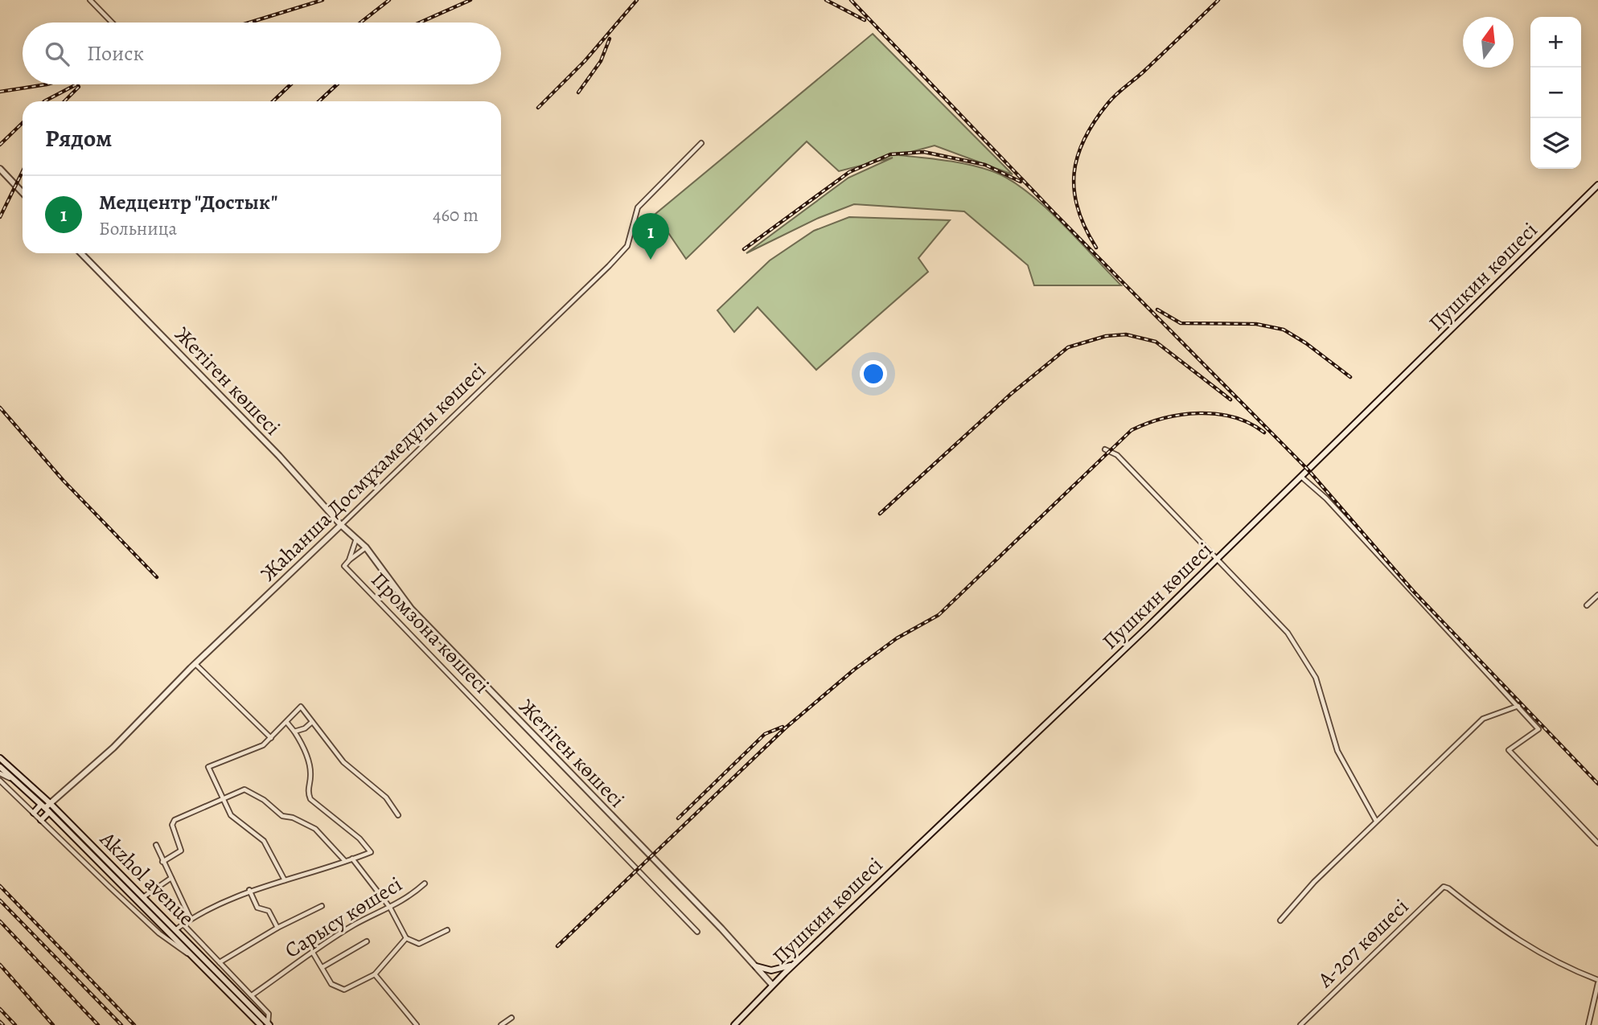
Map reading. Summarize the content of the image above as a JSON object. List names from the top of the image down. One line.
{"streets":{"main road":["Пушкин көшесі","Жетіген көшесі","Жаһанша Досмұхамедұлы көшесі","Akzhol avenue"],"street":["Промзона көшесі","Сарысу көшесі","А-207 көшесі"]},"crossings":[["Пушкин көшесі","Жетіген көшесі"],["Жетіген көшесі","Жаһанша Досмұхамедұлы көшесі"],["Жаһанша Досмұхамедұлы көшесі","Akzhol avenue"]],"north":"top","page":{"map_buttons":["+","−"],"search":"Поиск","heading":"Рядом","list":[{"mark":"1","name":"Медцентр \"Достык\"","note":"Больница","value":"460 m"}],"pins":"1"}}
